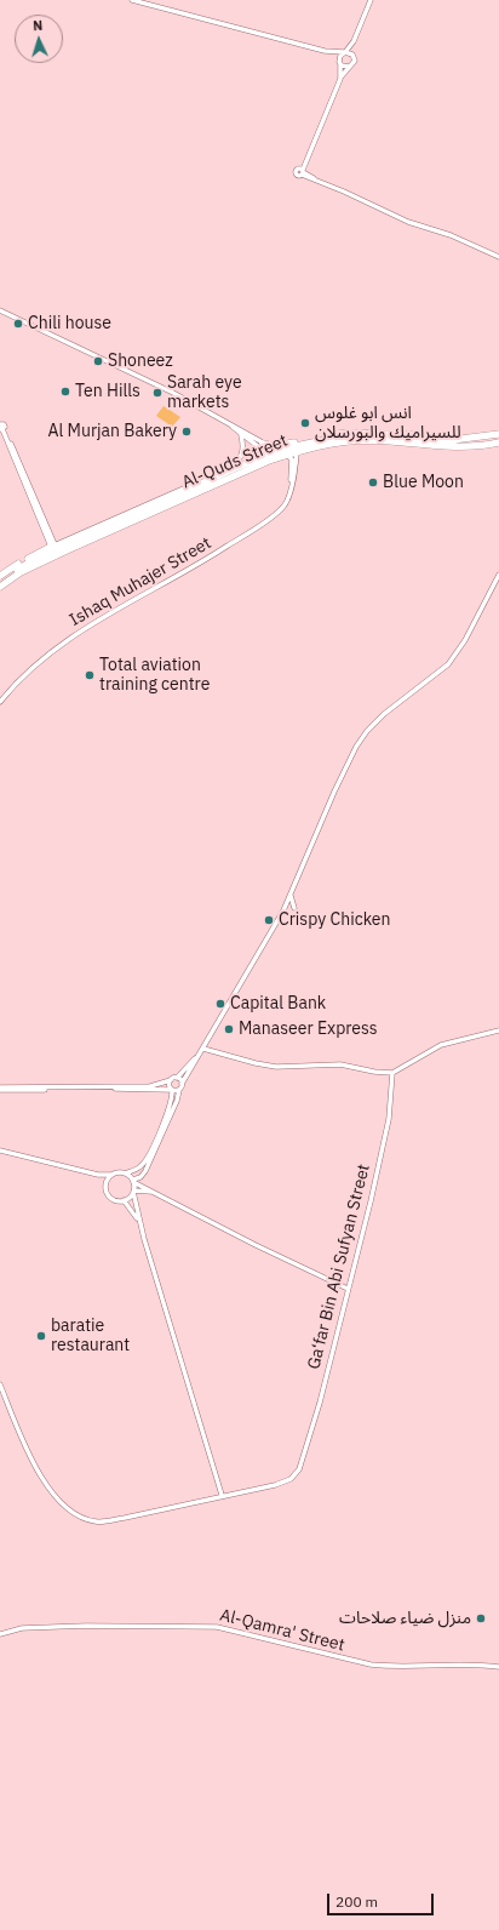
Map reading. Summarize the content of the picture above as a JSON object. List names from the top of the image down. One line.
{"streets":{"highway":["Al-Quds Street"],"street":["Ishaq Muhajer Street","Ga‘far Bin Abi Sufyan Street","Al-Qamra' Street"]},"crossings":[["Al-Quds Street","Ishaq Muhajer Street"]],"places":["Chili house","Shoneez","Ten Hills","Sarah eye markets","انس ابو غلوس للسيراميك والبورسلان","Al Murjan Bakery","Blue Moon","Total aviation training centre","Crispy Chicken","Capital Bank","Manaseer Express","baratie restaurant","منزل ضياء صلاحات"],"scale_bar":"200 m","north":"top"}
